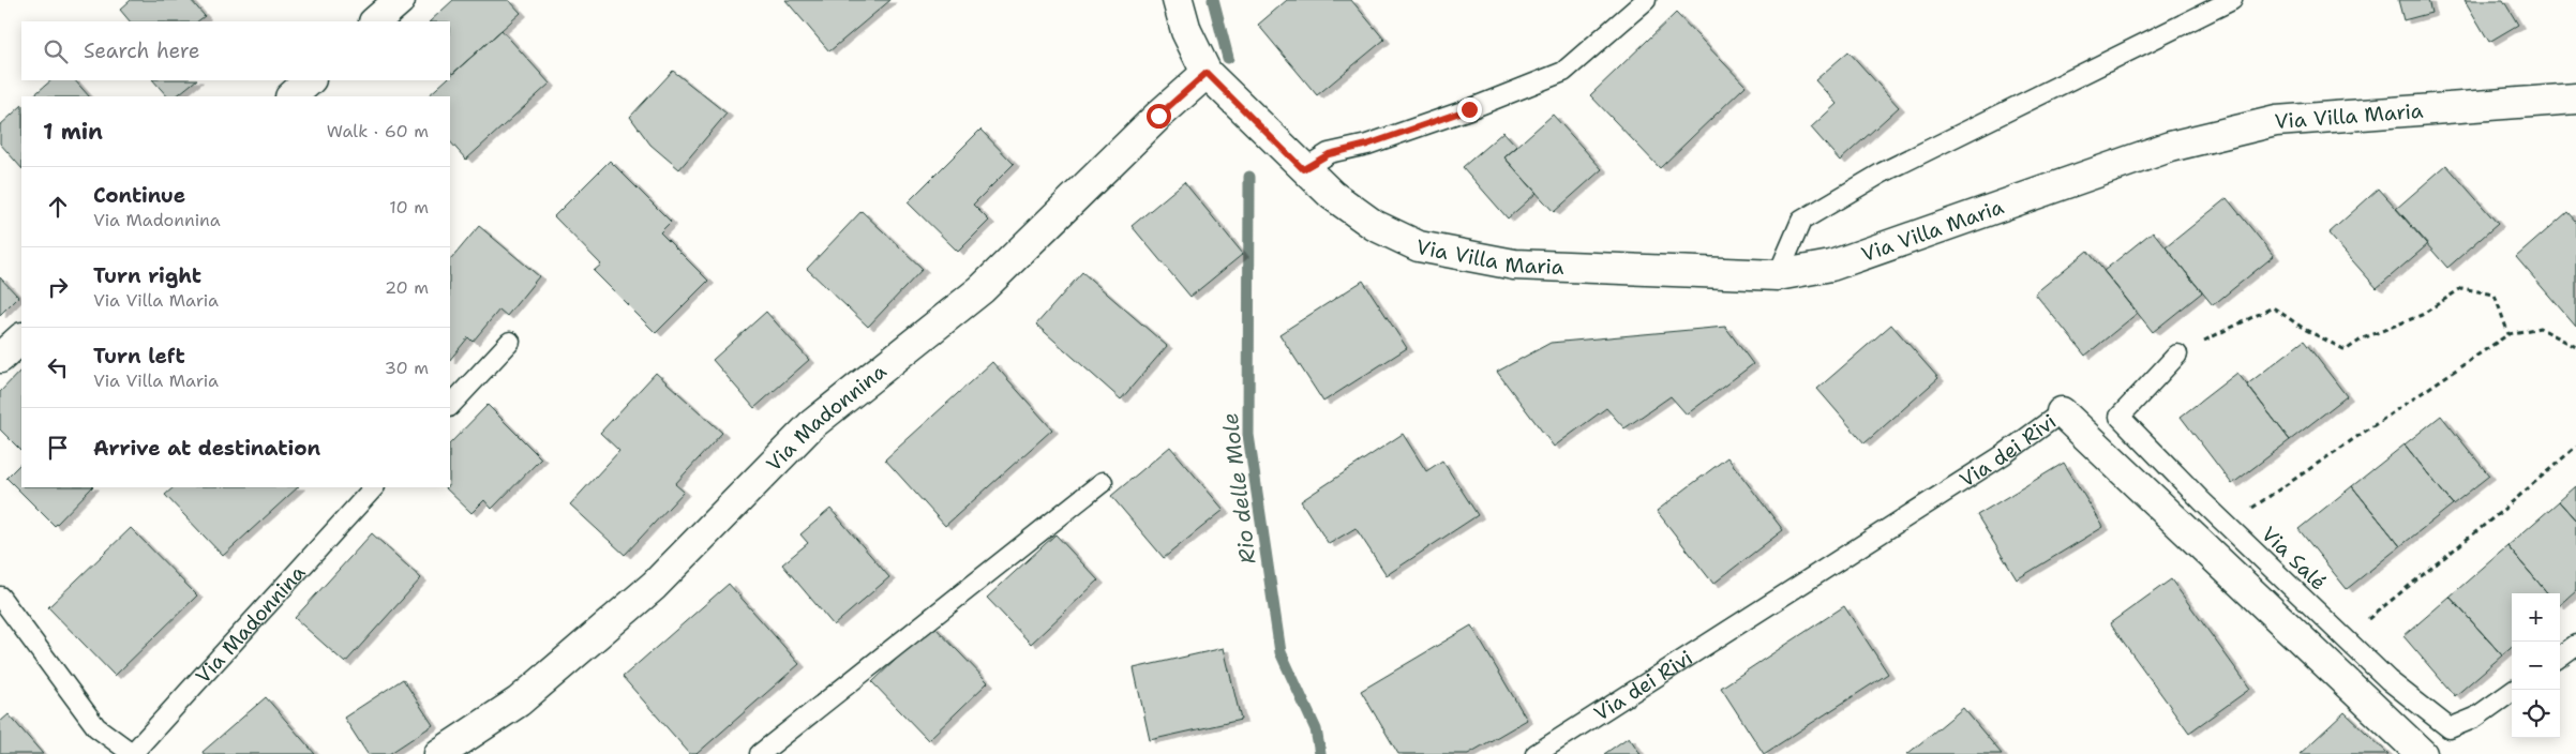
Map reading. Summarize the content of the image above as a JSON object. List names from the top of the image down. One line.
{"streets":{"street":["Via Villa Maria","Via Madonnina","Via dei Rivi"],"lane":["Via Salé"]},"crossings":[["Via Villa Maria","Via Madonnina"]],"water":["Rio delle Mole"],"page":{"search":"Search here","heading":["1 min","Walk · 60 m"],"list":[["Continue","Via Madonnina","10 m"],["Turn right","Via Villa Maria","20 m"],["Turn left","Via Villa Maria","30 m"],"Arrive at destination"],"map_buttons":["+","−"]}}
